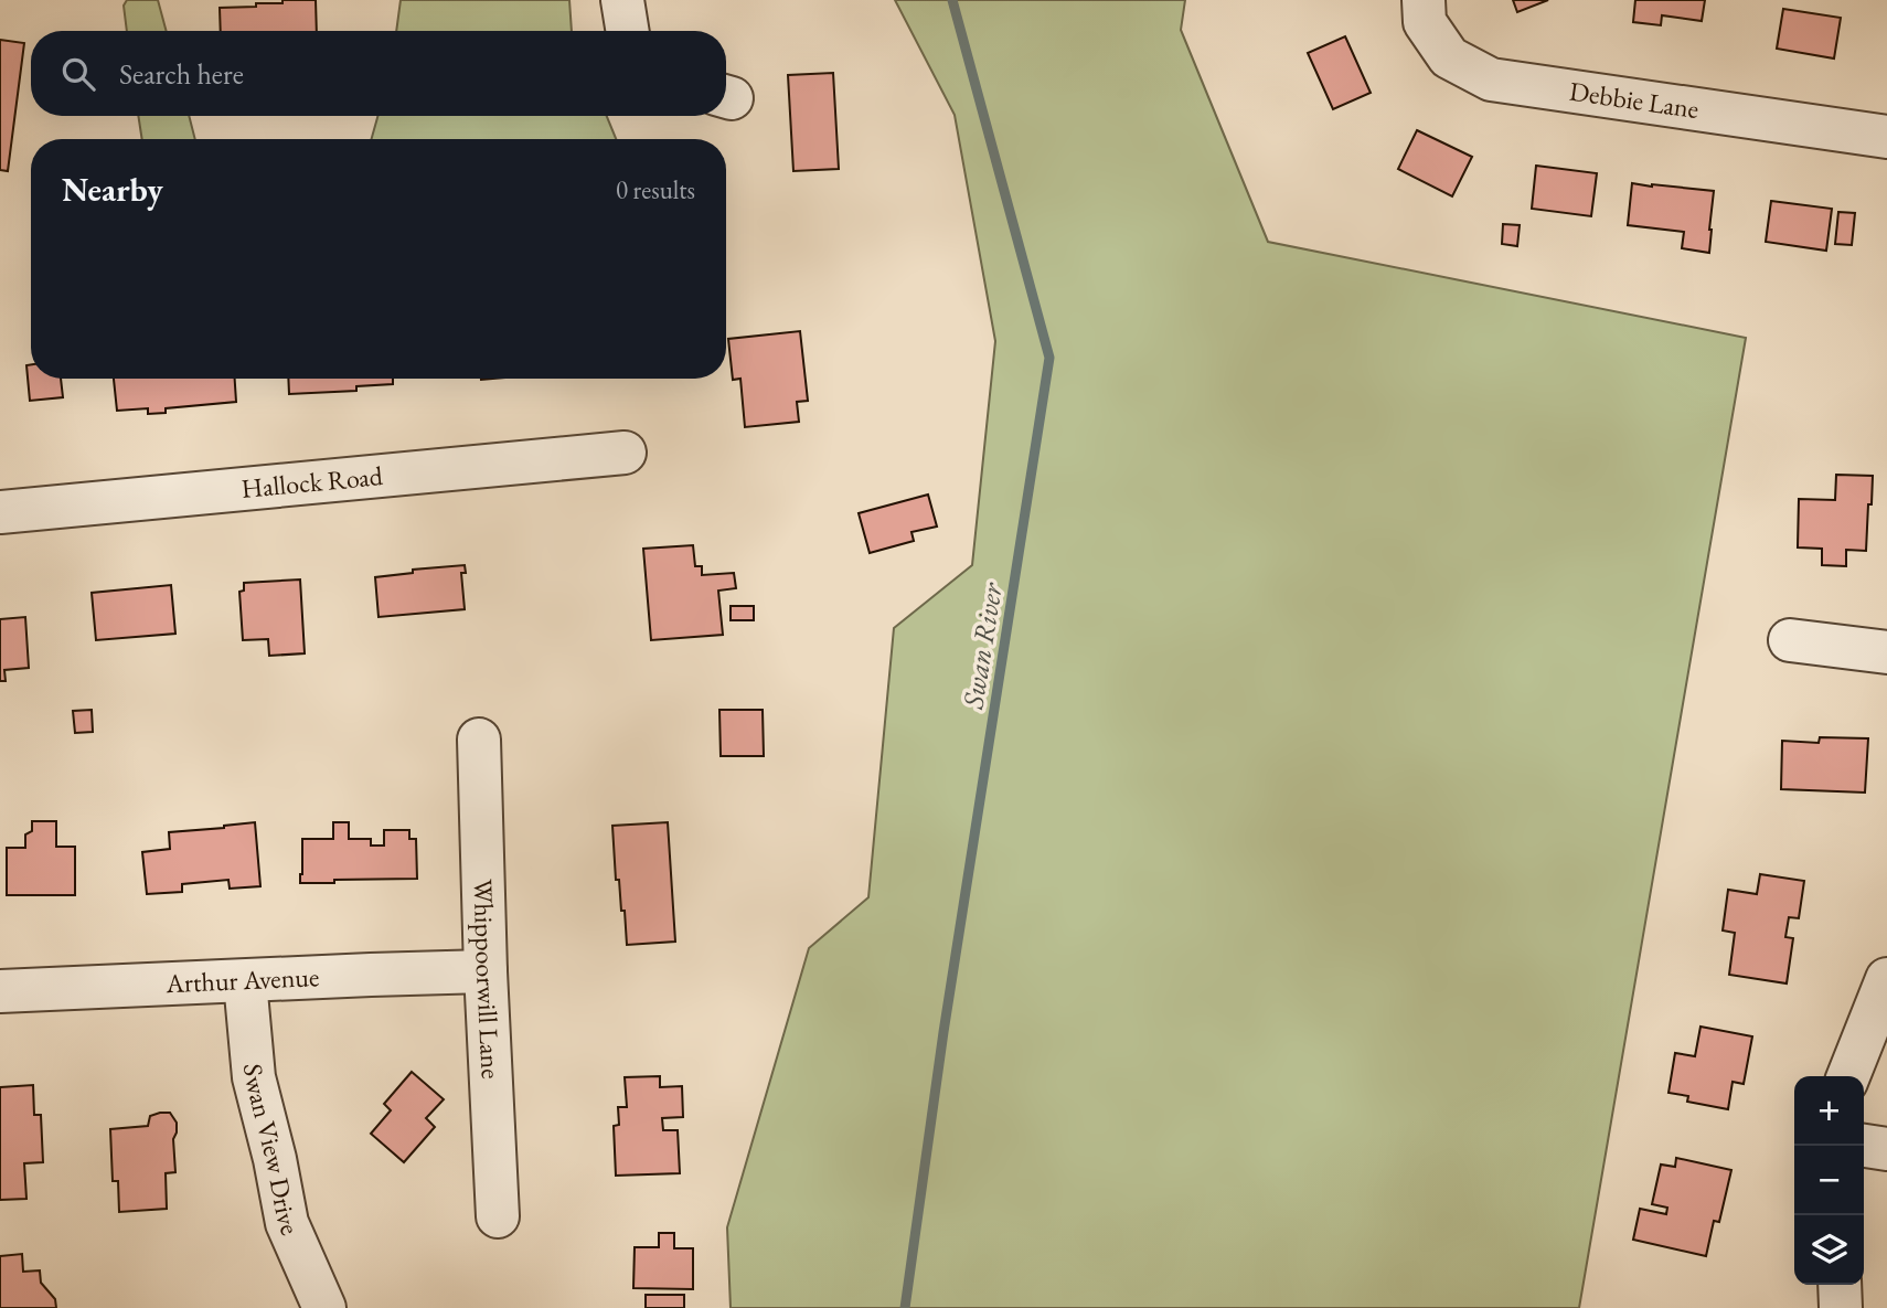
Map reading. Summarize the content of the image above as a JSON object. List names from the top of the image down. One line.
{"streets":{"street":["Debbie Lane","Hallock Road","Whippoorwill Lane","Arthur Avenue","Swan View Drive"]},"crossings":[["Whippoorwill Lane","Arthur Avenue"],["Arthur Avenue","Swan View Drive"]],"water":["Swan River"],"page":{"search":"Search here","heading":["Nearby","0 results"],"map_buttons":["+","−"]}}
